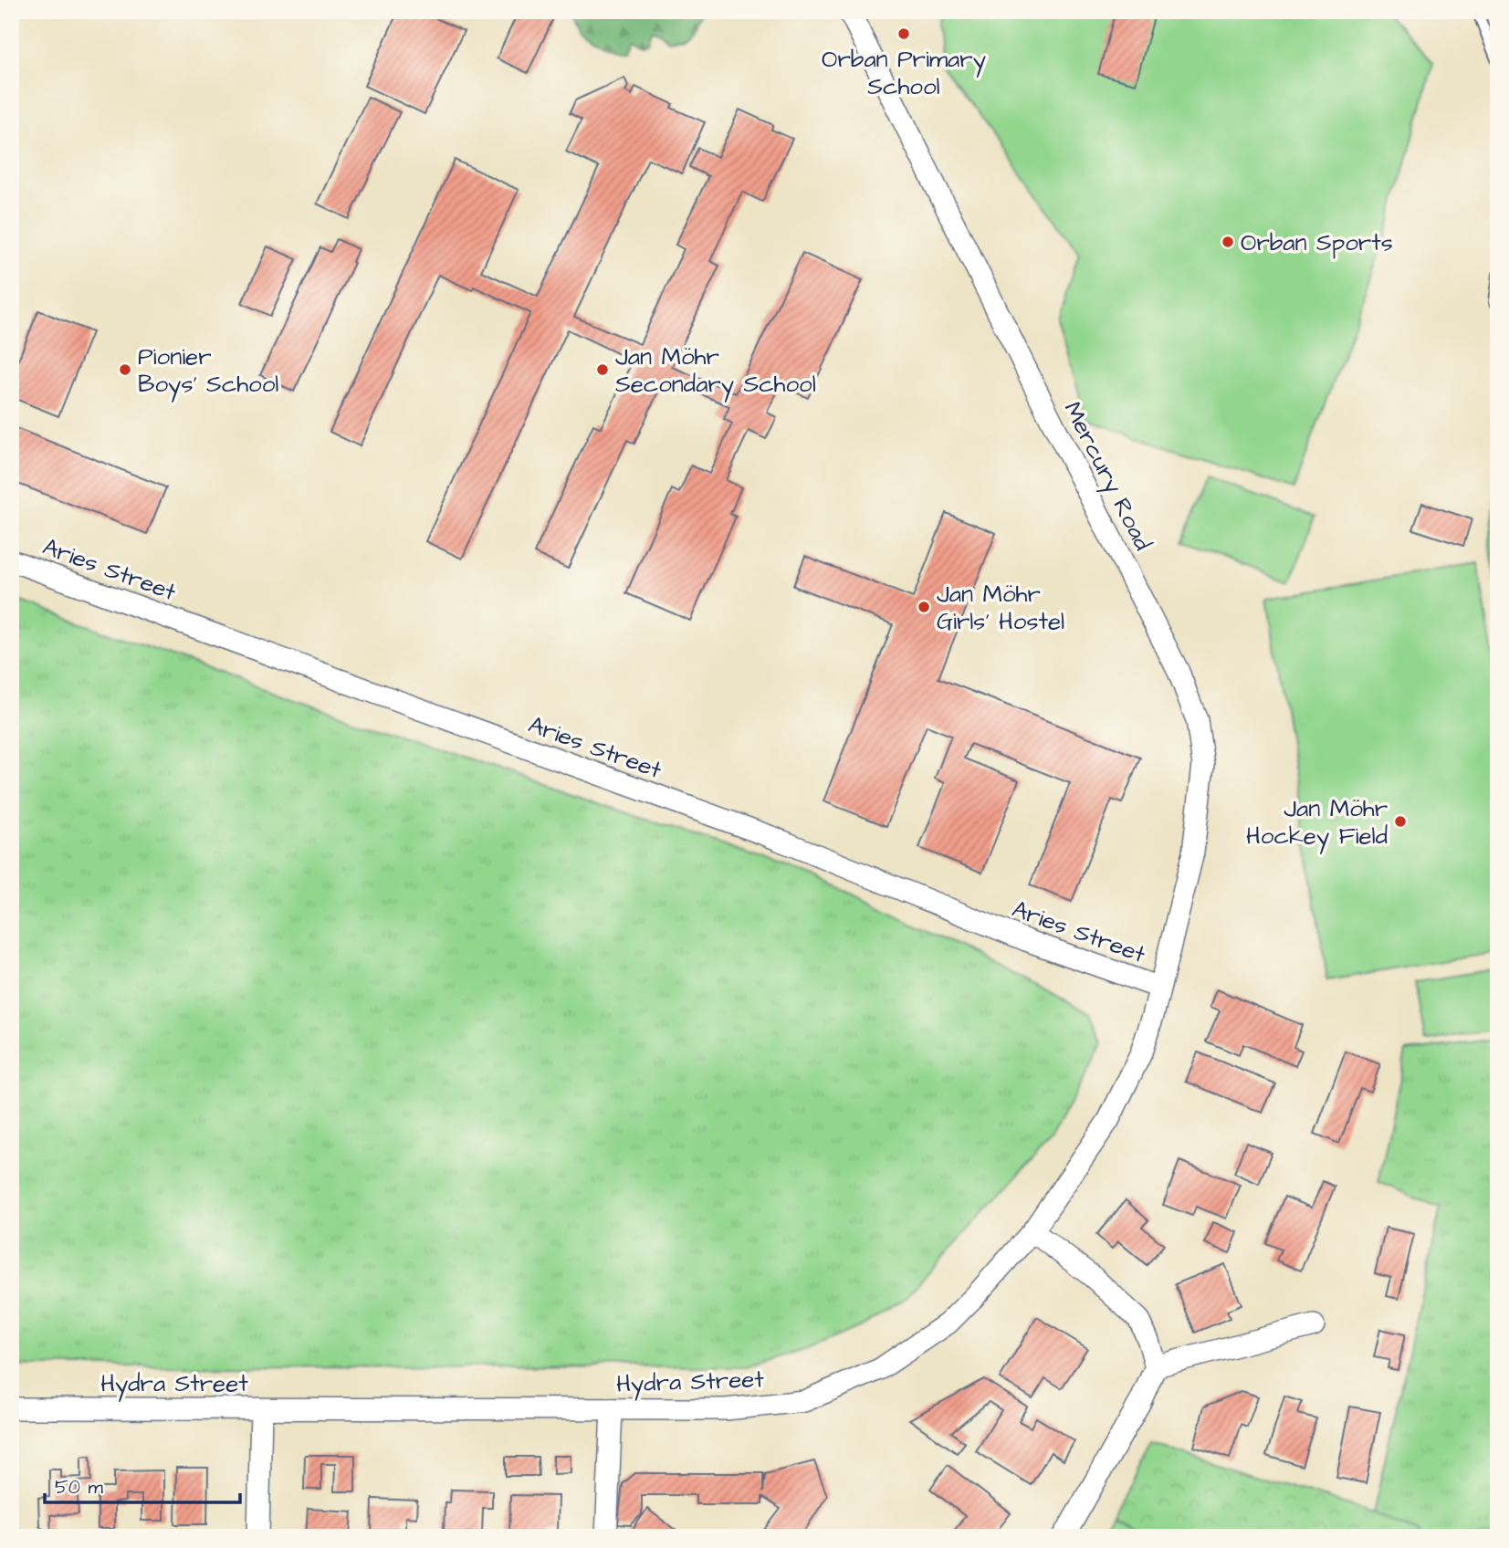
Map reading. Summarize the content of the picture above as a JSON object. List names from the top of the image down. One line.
{"streets":{"street":["Mercury Road","Aries Street","Hydra Street"]},"crossings":[["Mercury Road","Aries Street"],["Mercury Road","Hydra Street"],["Aries Street","Hydra Street"]],"places":["Orban Primary School","Orban Sports","Pionier Boys' School","Jan Möhr Secondary School","Jan Möhr Girls' Hostel","Jan Möhr Hockey Field"],"scale_bar":"50 m"}
